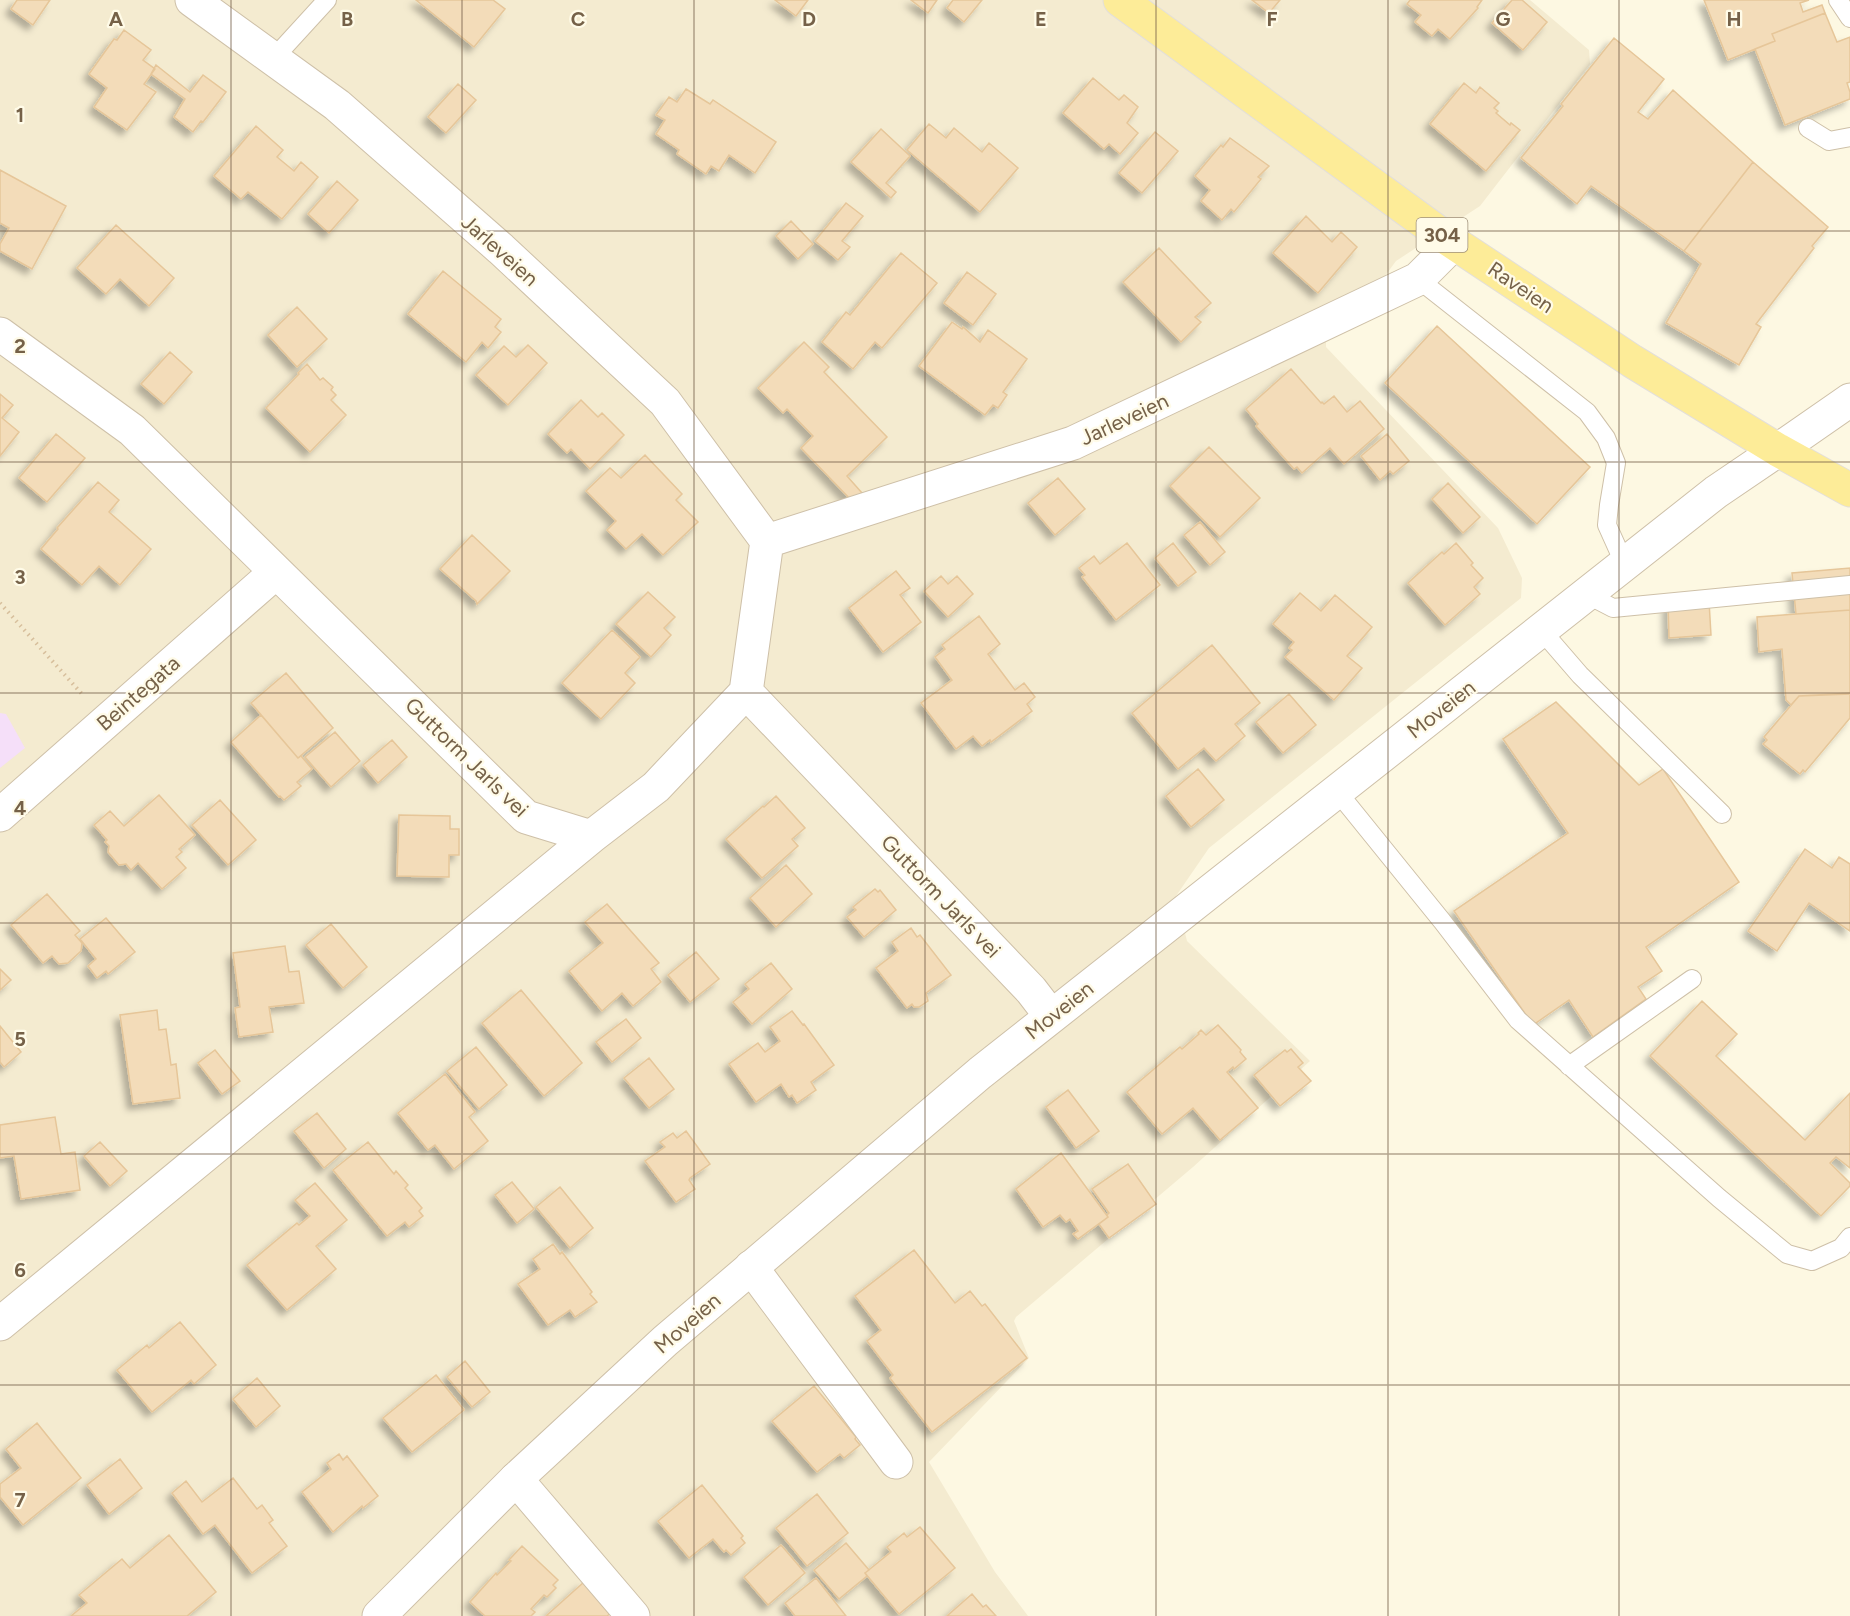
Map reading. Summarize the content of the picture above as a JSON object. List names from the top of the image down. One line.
{"streets":{"main road":["304","Raveien"],"street":["Jarleveien","Beintegata","Moveien","Guttorm Jarls vei"]},"crossings":[["Jarleveien","Raveien"],["Raveien","Moveien"],["Beintegata","Guttorm Jarls vei"],["Moveien","Guttorm Jarls vei"]],"grid":{"columns":["A","B","C","D","E","F","G","H"],"rows":["1","2","3","4","5","6","7"]}}
